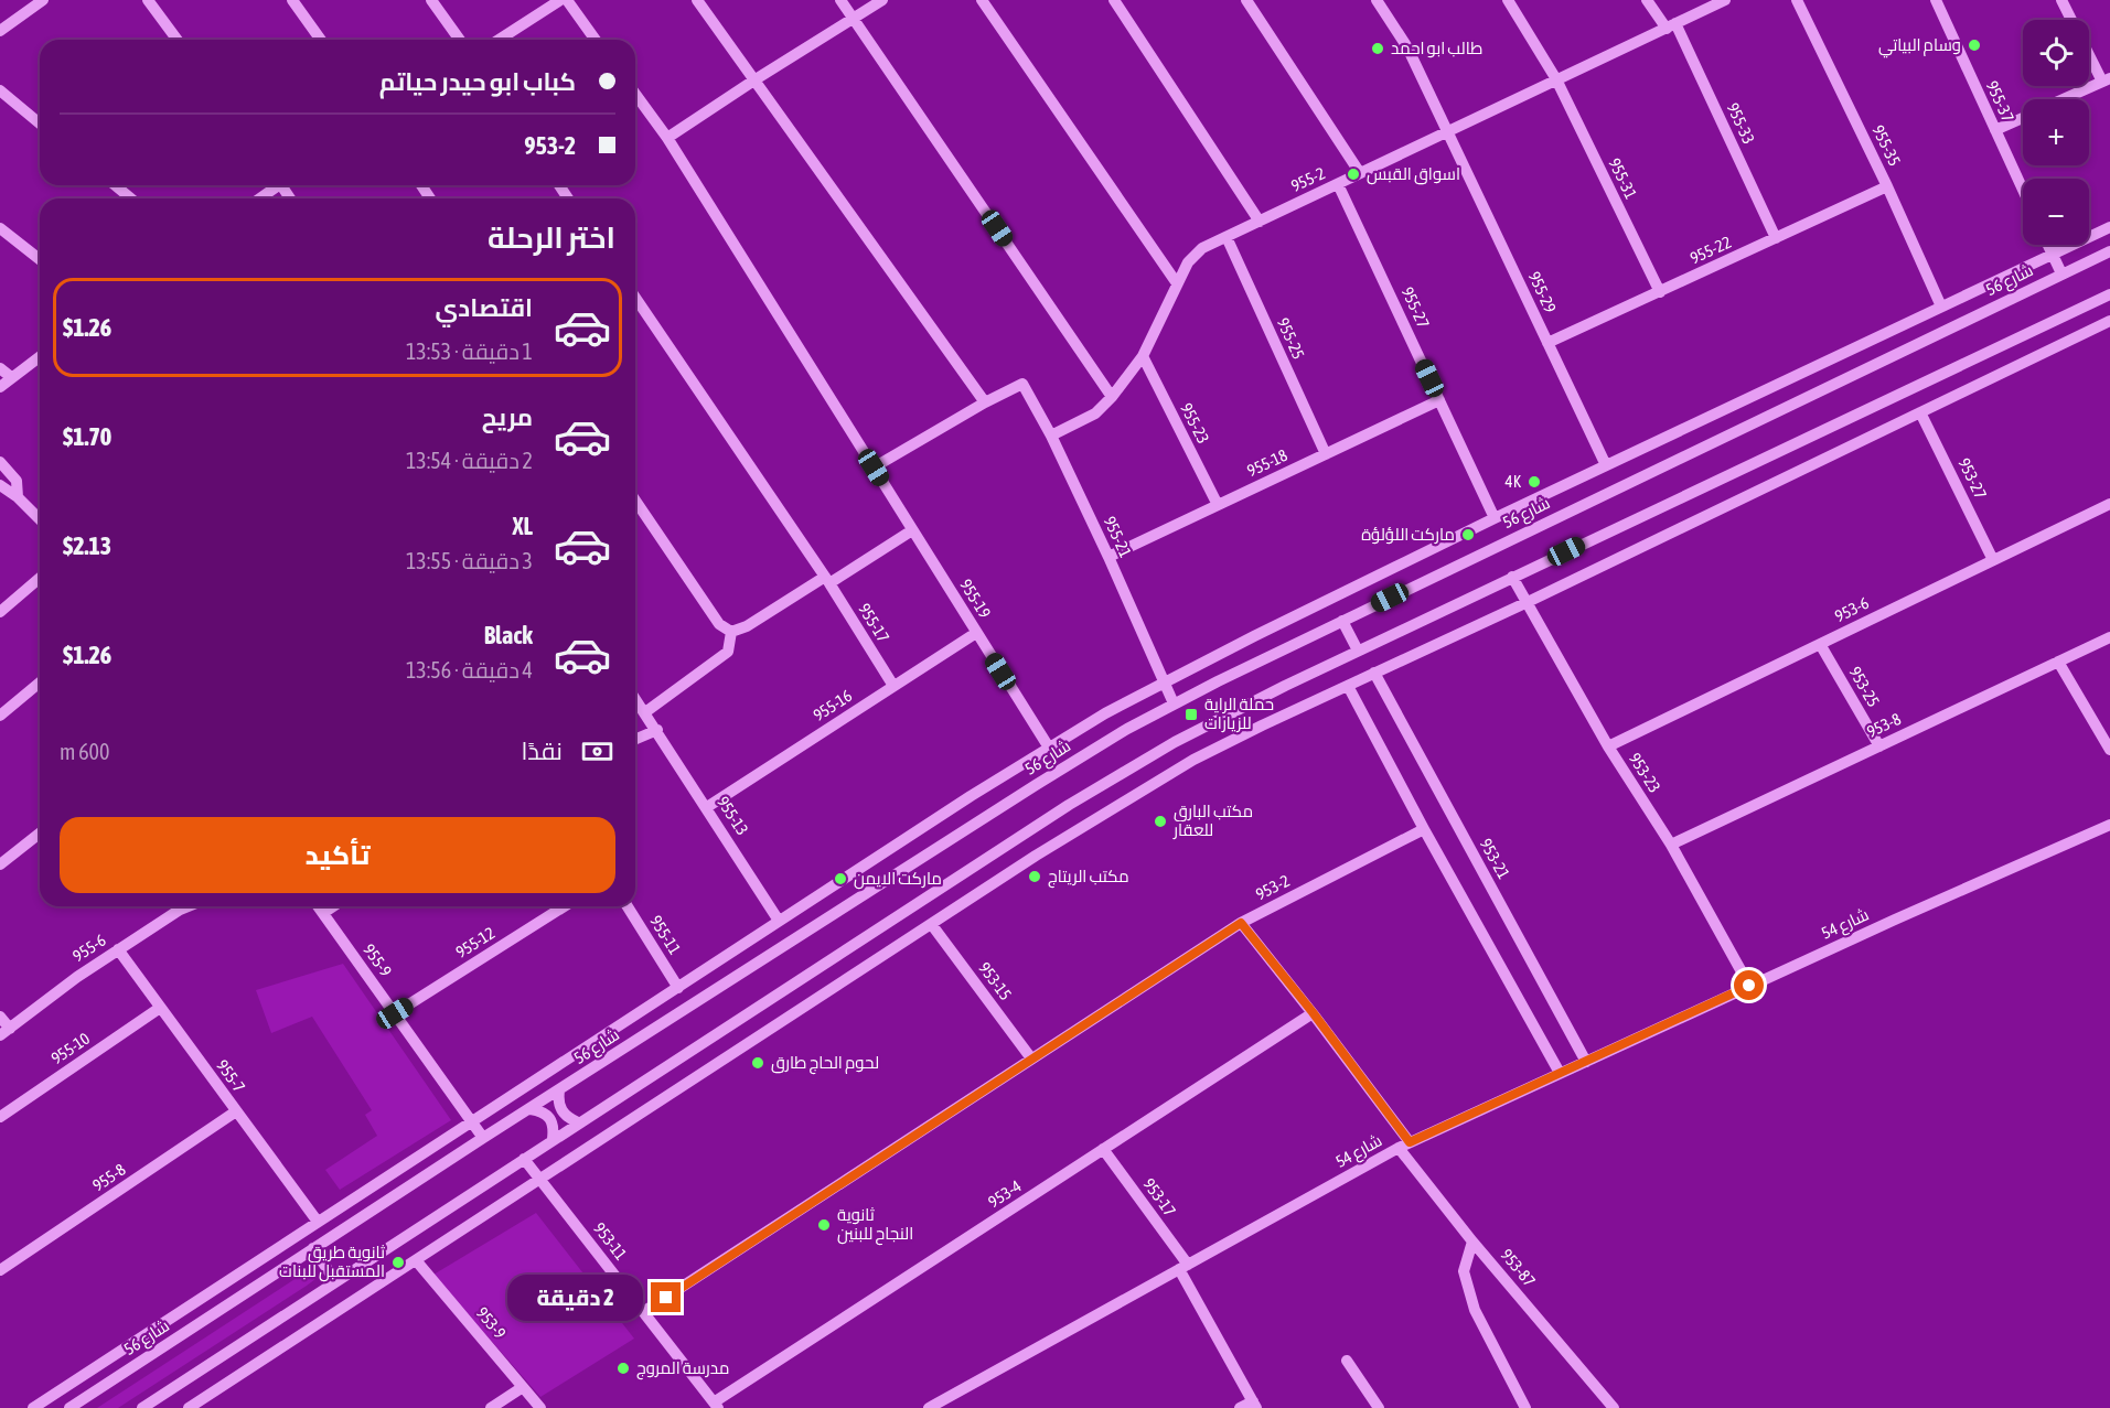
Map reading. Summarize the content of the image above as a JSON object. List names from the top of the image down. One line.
{"streets":{"street":["955-37","955-33","955-35","955-31","955-2","955-22","شارع 56","955-29","955-27","955-25","955-23","955-18","953-27","955-21","955-19","953-6","955-17","953-25","955-16","953-8","953-23","955-13","953-21","953-2","شارع 54","955-11","955-12","955-6","955-9","953-15","955-10","955-7","955-8","953-4","953-17","953-11","953-87","953-9"]},"crossings":[["955-33","955-2"],["955-33","955-22"],["955-35","955-22"],["955-31","955-2"],["955-31","955-22"],["955-2","955-29"],["955-2","955-27"],["955-2","955-25"],["955-2","955-23"],["955-2","955-21"],["955-22","955-29"],["شارع 56","955-21"],["شارع 56","955-9"],["955-27","955-18"],["955-25","955-18"],["955-23","955-18"],["955-18","955-21"],["953-27","953-6"],["955-19","955-16"],["953-6","953-25"],["953-6","953-23"],["955-17","955-16"],["953-25","953-8"],["955-16","955-13"],["953-8","953-23"],["953-23","شارع 54"],["953-21","شارع 54"],["953-2","953-15"],["953-2","953-11"],["953-2","953-87"],["شارع 54","953-17"],["شارع 54","953-87"],["955-12","955-9"],["955-6","955-7"],["955-10","955-7"],["955-7","955-8"],["953-4","953-17"],["953-4","953-11"],["953-4","953-87"]],"places":{"other":["وسام البياتي","طالب ابو احمد","اسواق القبس","4K","ماركت اللؤلؤة","مكتب البارق للعقار","مكتب الريتاج","ماركت الايمن","لحوم الحاج طارق","ثانوية النجاح للبنين","ثانوية طريق المستقبل للبنات","مدرسة المروج"],"transit":["حملة الراية للزيارات"]},"page":{"map_buttons":["+","−"],"banner":["كباب ابو حيدر حياتم","953-2"],"heading":"اختر الرحلة","list":[{"name":"اقتصادي","note":"1 دقيقة · 13:53","value":"$1.26"},{"name":"مريح","note":"2 دقيقة · 13:54","value":"$1.70"},{"name":"XL","note":"3 دقيقة · 13:55","value":"$2.13"},{"name":"Black","note":"4 دقيقة · 13:56","value":"$1.26"}],"pay":["نقدًا","600 m"],"buttons":"تأكيد","bubble":"2 دقيقة"}}
